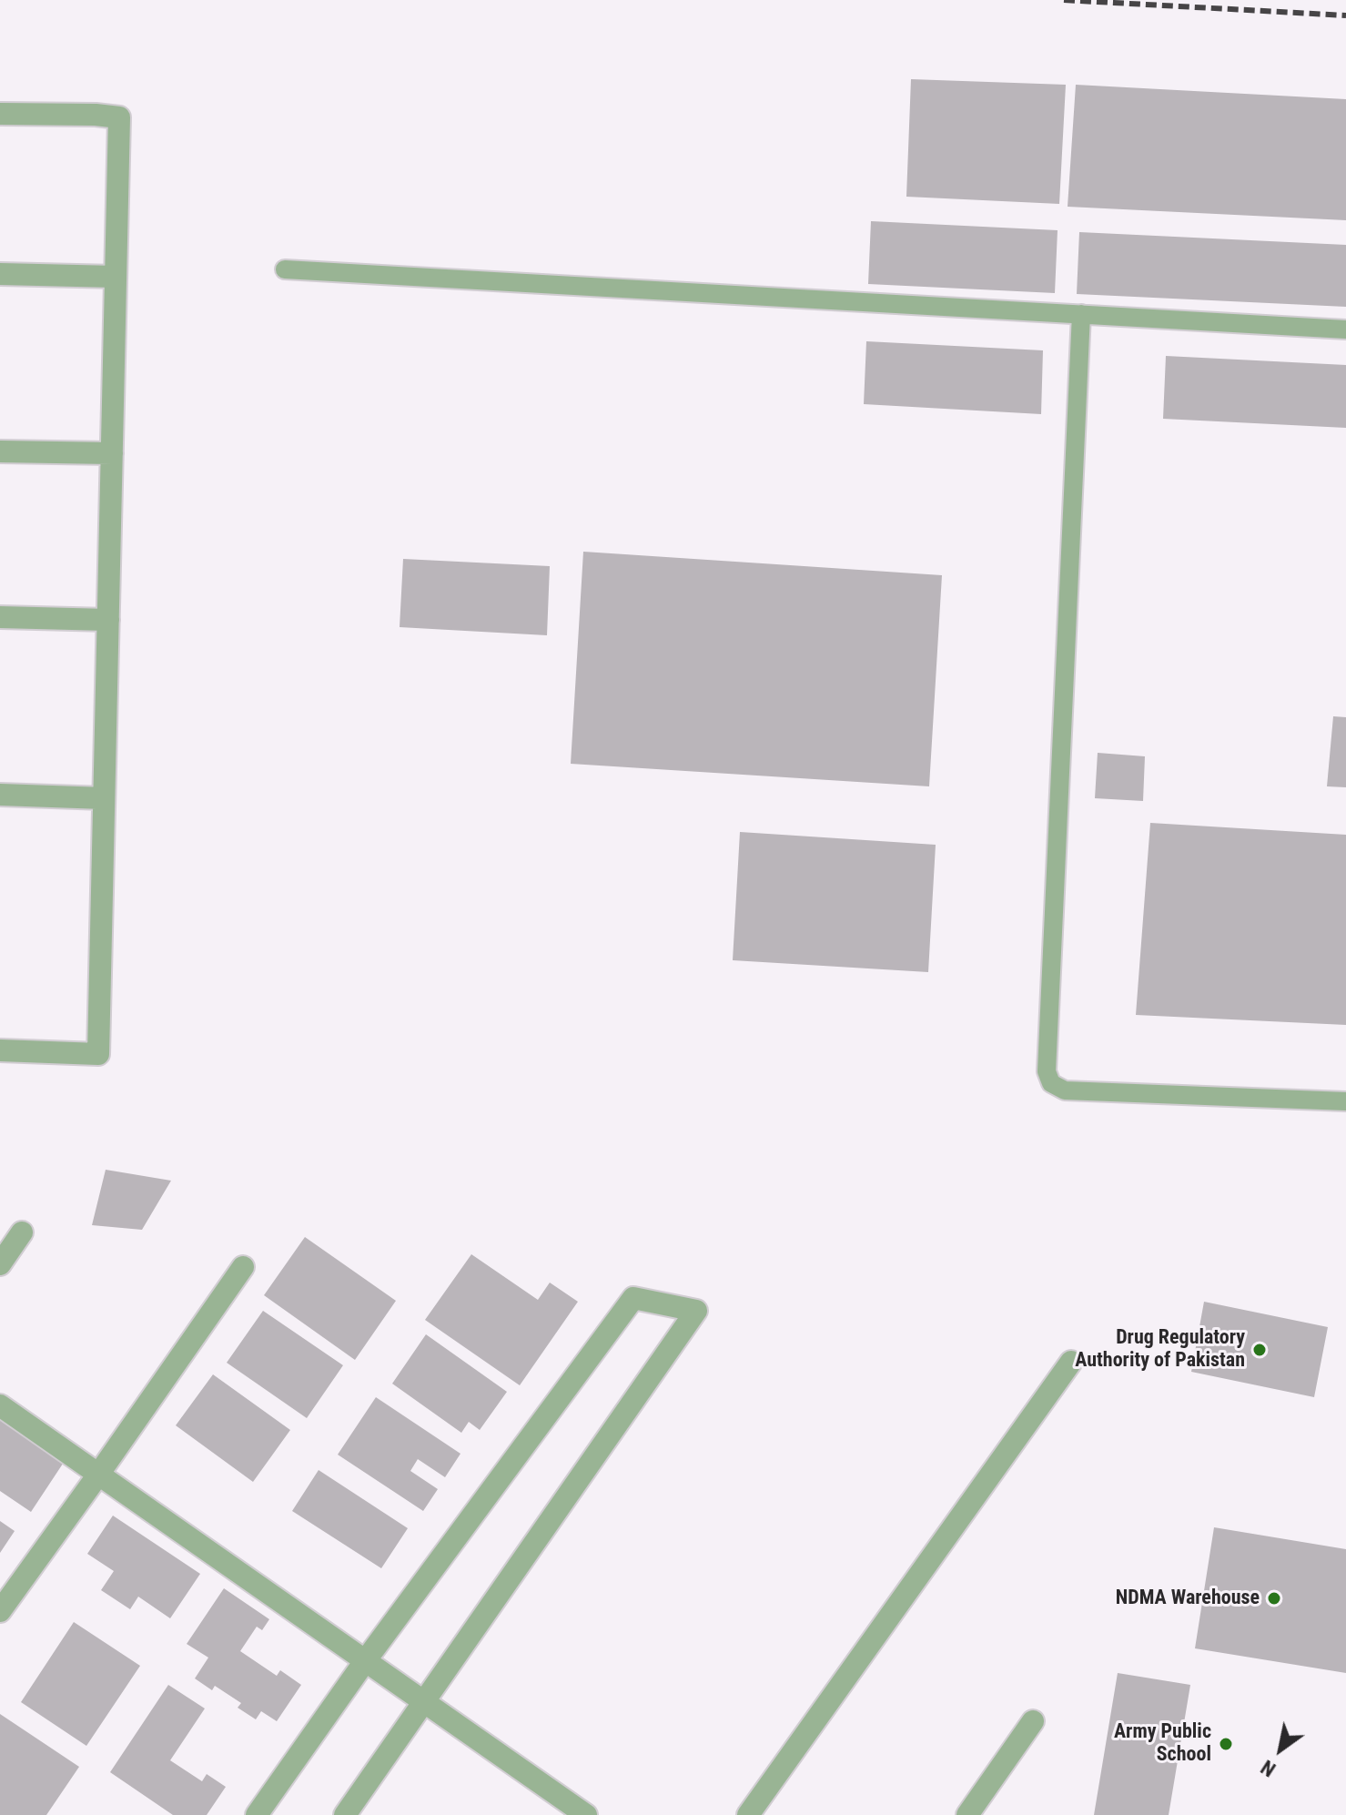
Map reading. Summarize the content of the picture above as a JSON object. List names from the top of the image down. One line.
{"places":["Drug Regulatory Authority of Pakistan","NDMA Warehouse","Army Public School"],"north":"bottom left"}
